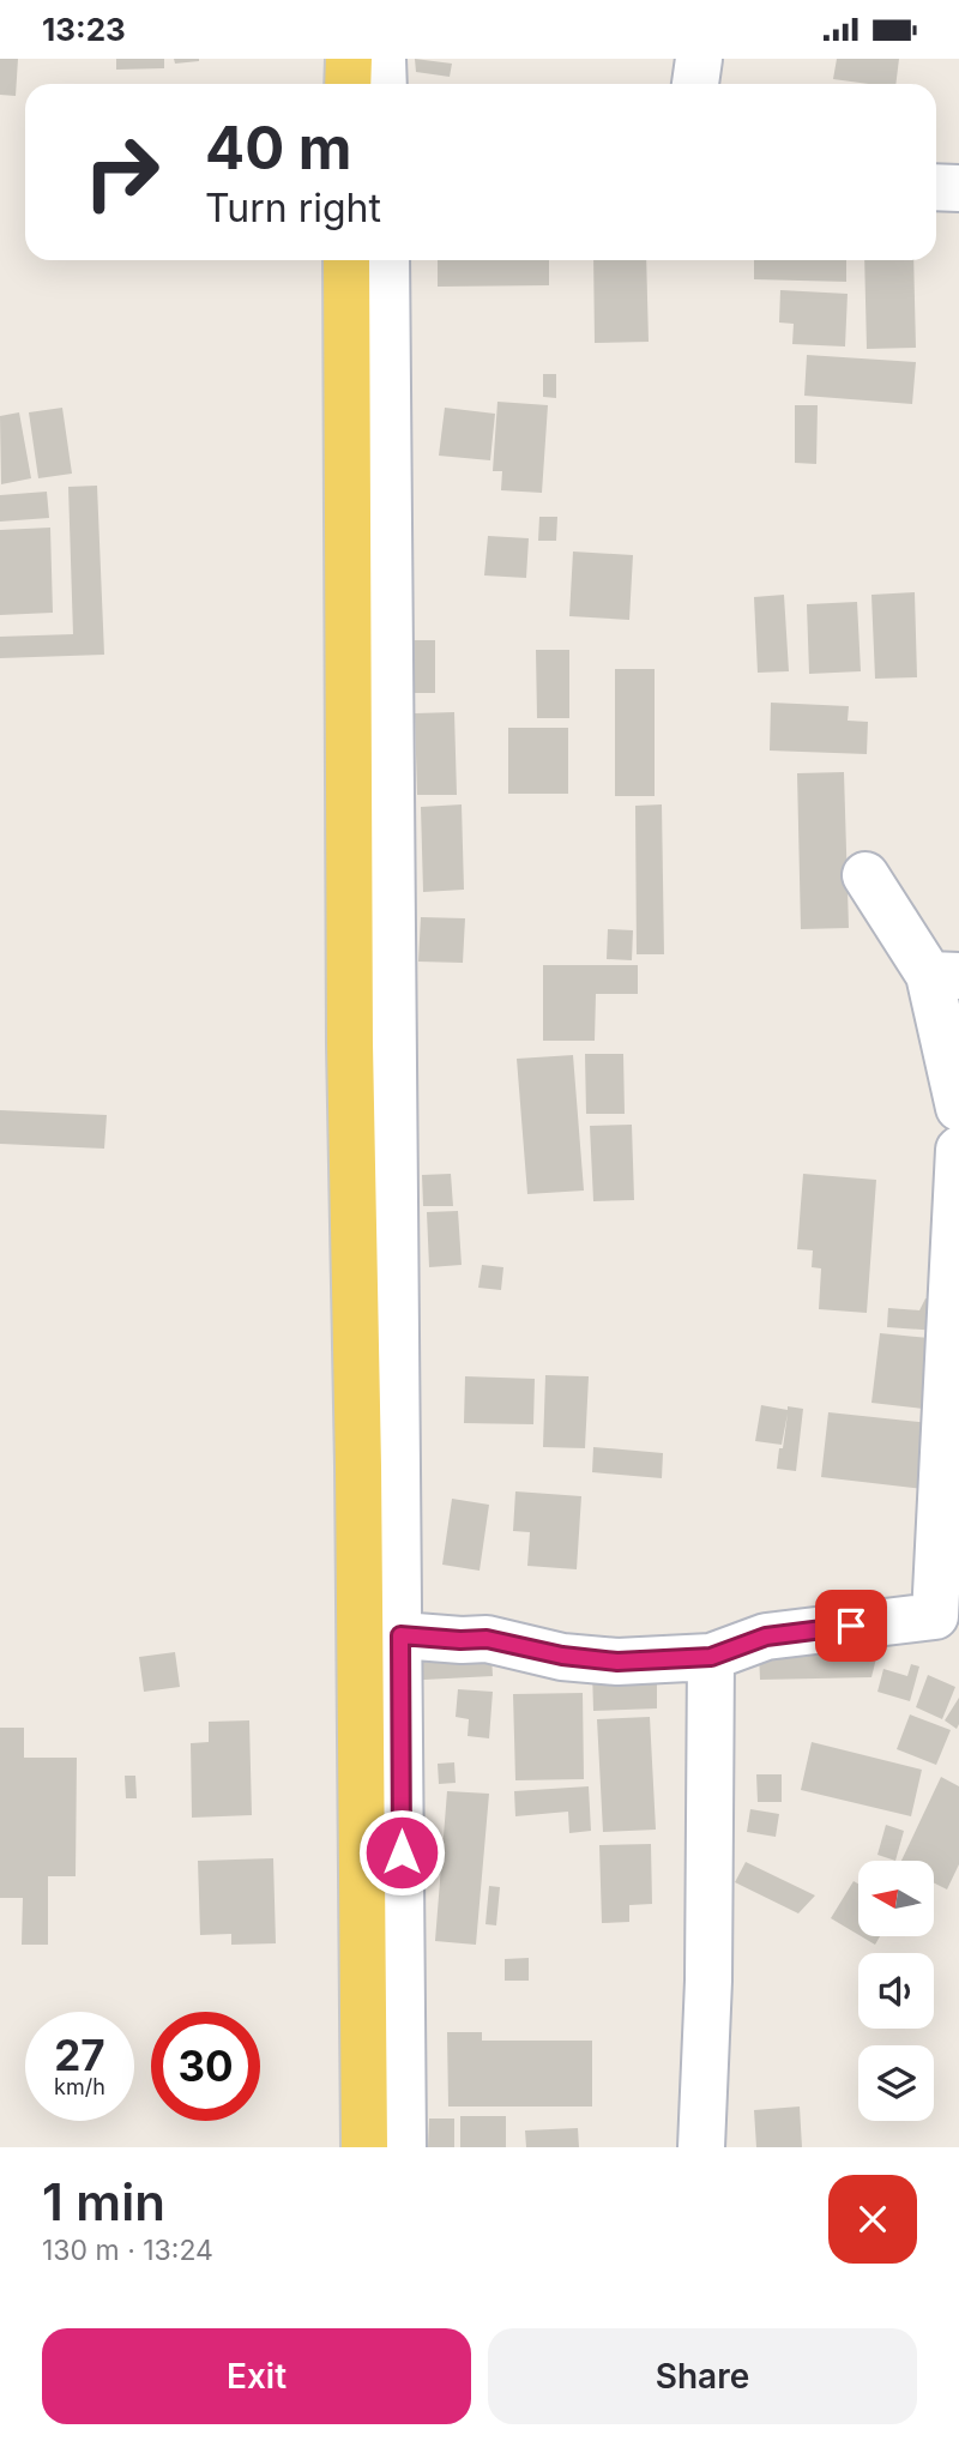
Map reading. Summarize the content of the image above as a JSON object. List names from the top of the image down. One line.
{"north":"left","page":{"status":"13:23","turn":["40 m","Turn right"],"speed":"27 km/h","limit":"30","heading":["1 min","130 m · 13:24"],"buttons":["Exit","Share"]}}
